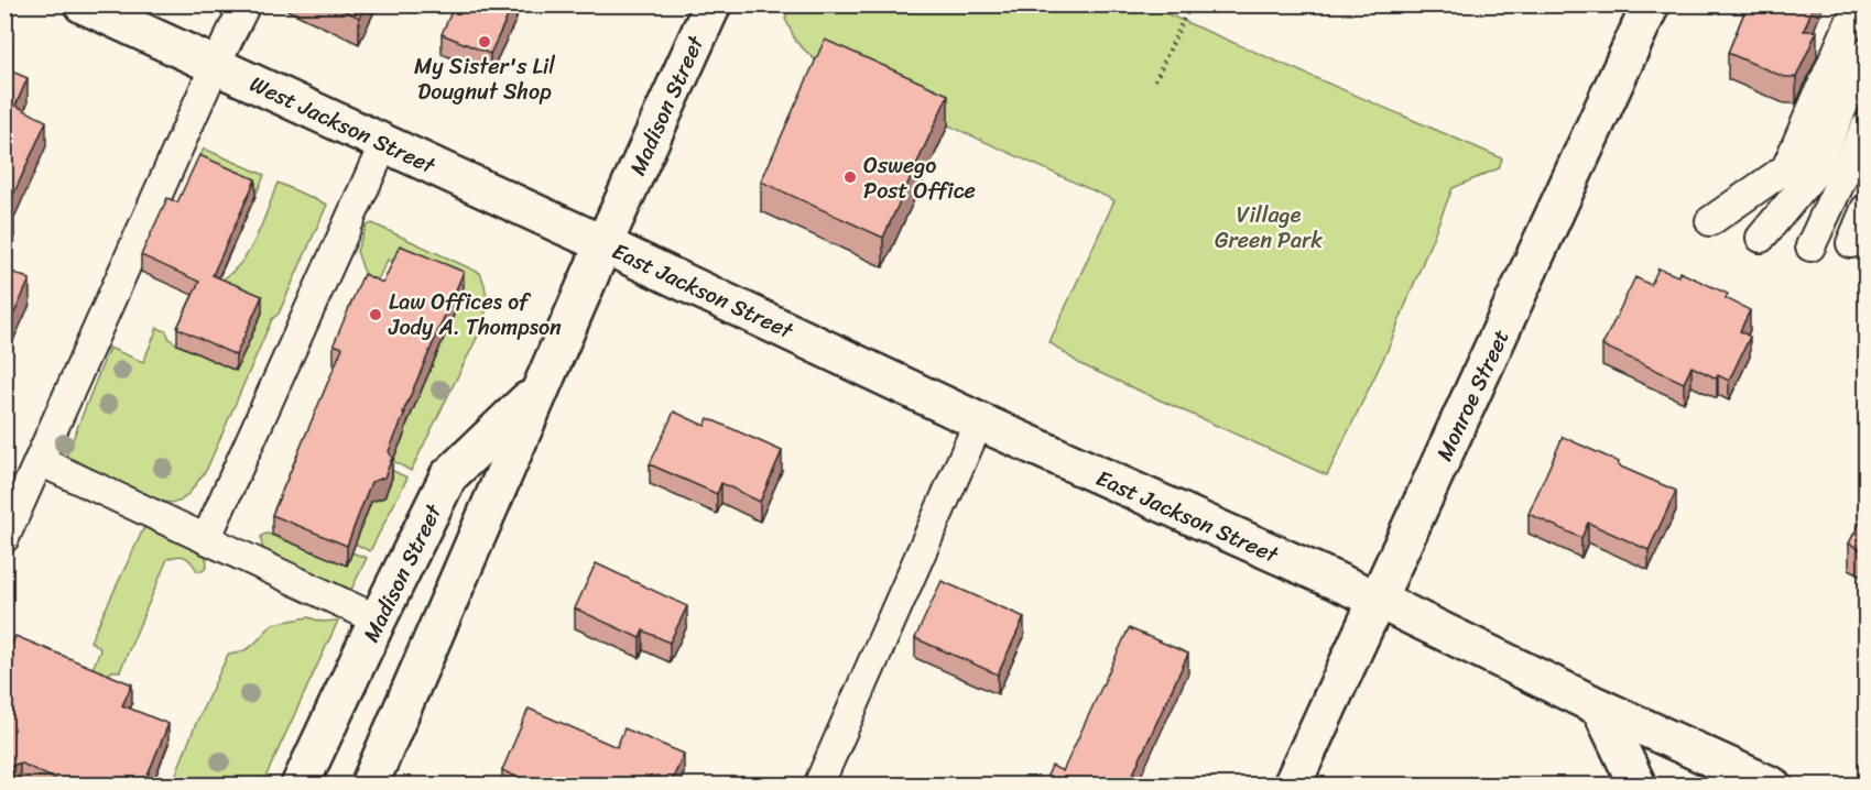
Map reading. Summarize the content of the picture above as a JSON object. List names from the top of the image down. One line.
{"streets":{"street":["Madison Street","West Jackson Street","East Jackson Street","Monroe Street"]},"crossings":[["Madison Street","West Jackson Street"],["Madison Street","East Jackson Street"],["West Jackson Street","East Jackson Street"],["East Jackson Street","Monroe Street"]],"parks":["Village Green Park"],"places":["My Sister's Lil Dougnut Shop","Oswego Post Office","Law Offices of Jody A. Thompson"]}
